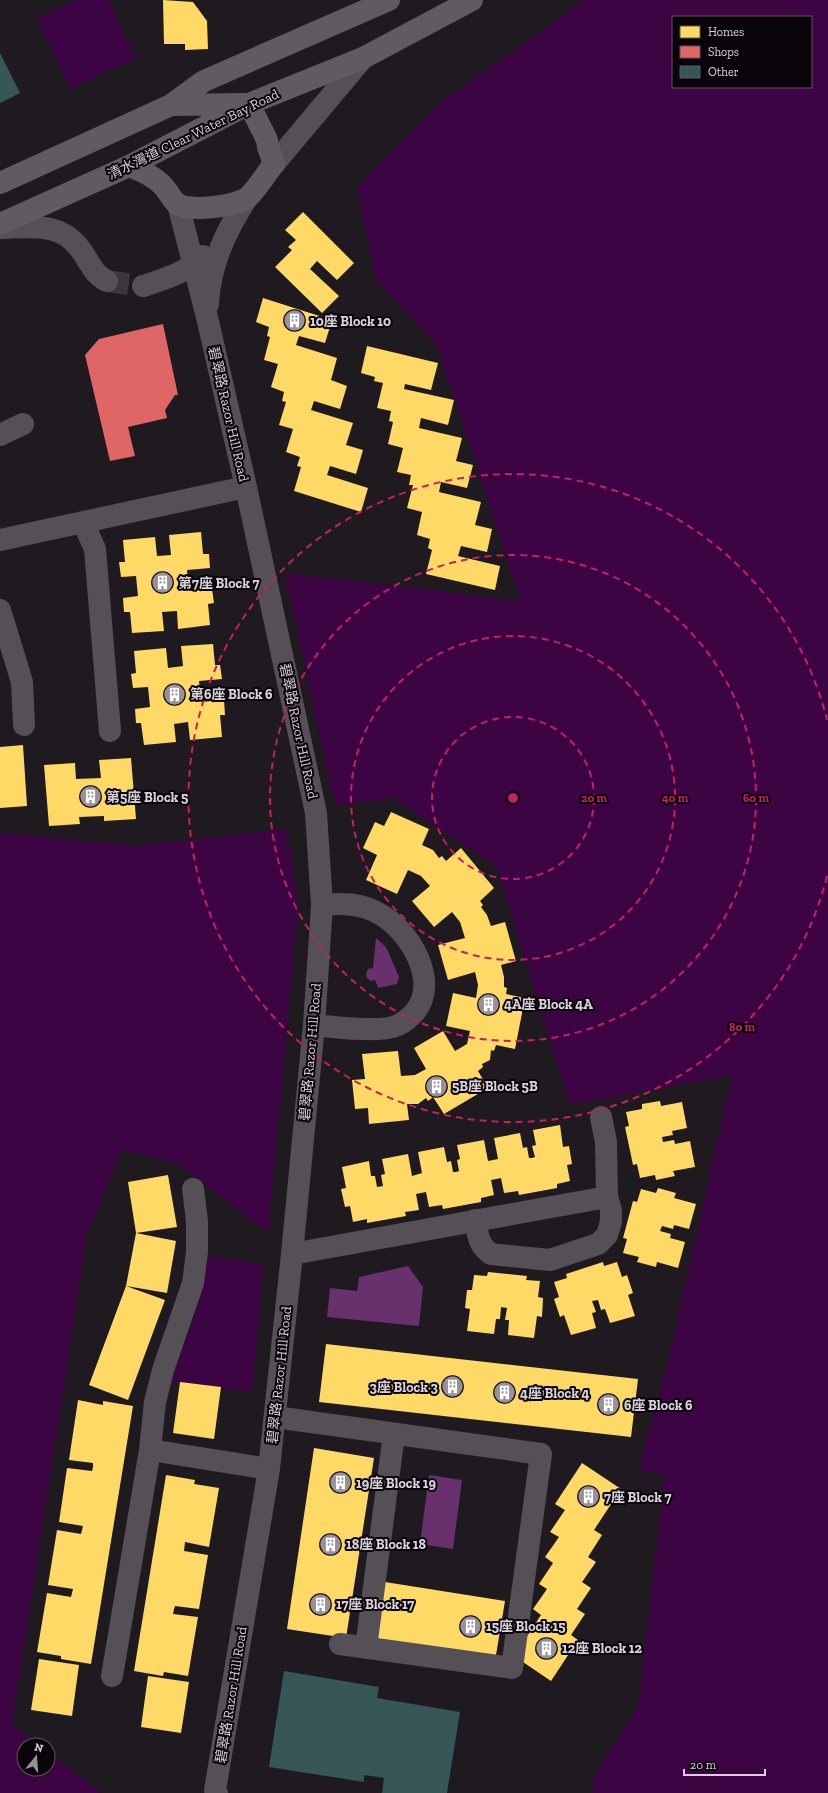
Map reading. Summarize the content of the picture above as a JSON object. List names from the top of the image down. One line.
{"streets":{"main road":["清水灣道 Clear Water Bay Road"],"street":["碧翠路 Razor Hill Road"]},"places":{"building":["10座 Block 10","第7座 Block 7","第6座 Block 6","第5座 Block 5","4A座 Block 4A","5B座 Block 5B","3座 Block 3","4座 Block 4","6座 Block 6","19座 Block 19","7座 Block 7","18座 Block 18","17座 Block 17","15座 Block 15","12座 Block 12"]},"legend":["Homes","Shops","Other"],"scale_bar":"20 m","north":"top","rings":["20 m","40 m","60 m","80 m"]}
